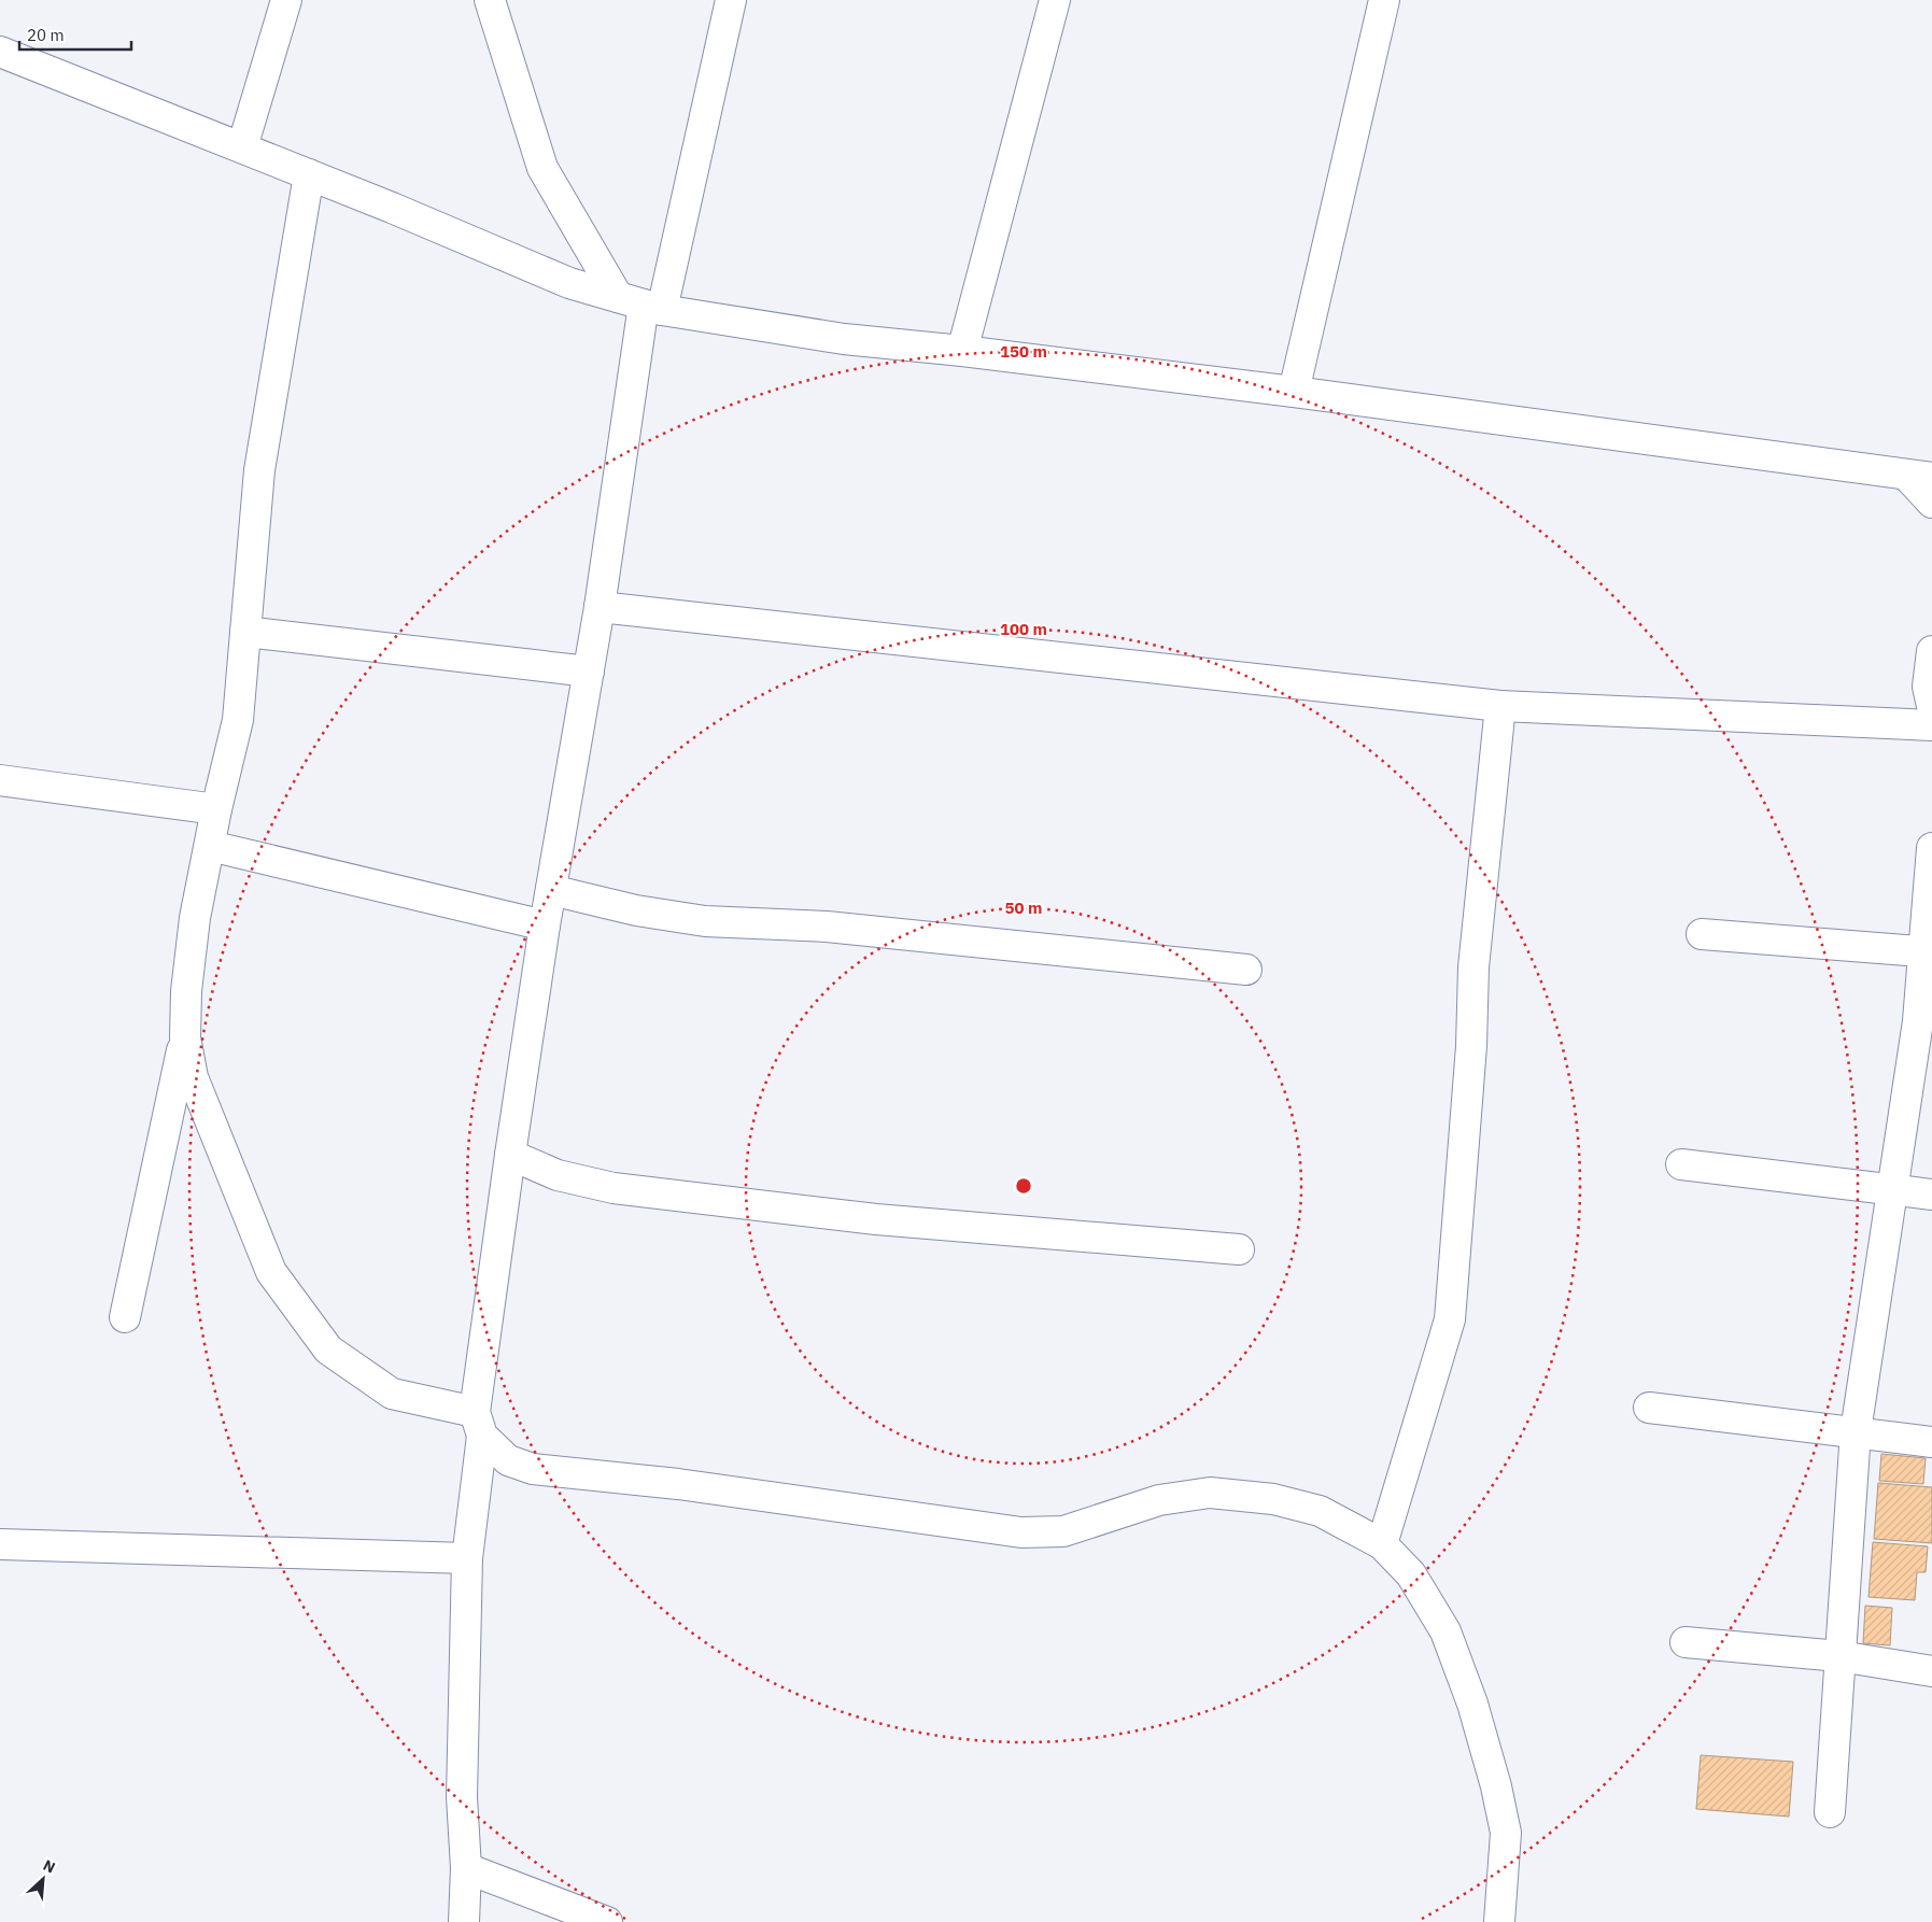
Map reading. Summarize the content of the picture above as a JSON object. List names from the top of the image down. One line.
{"scale_bar":"20 m","north":"top right","rings":["150 m","100 m","50 m"]}
